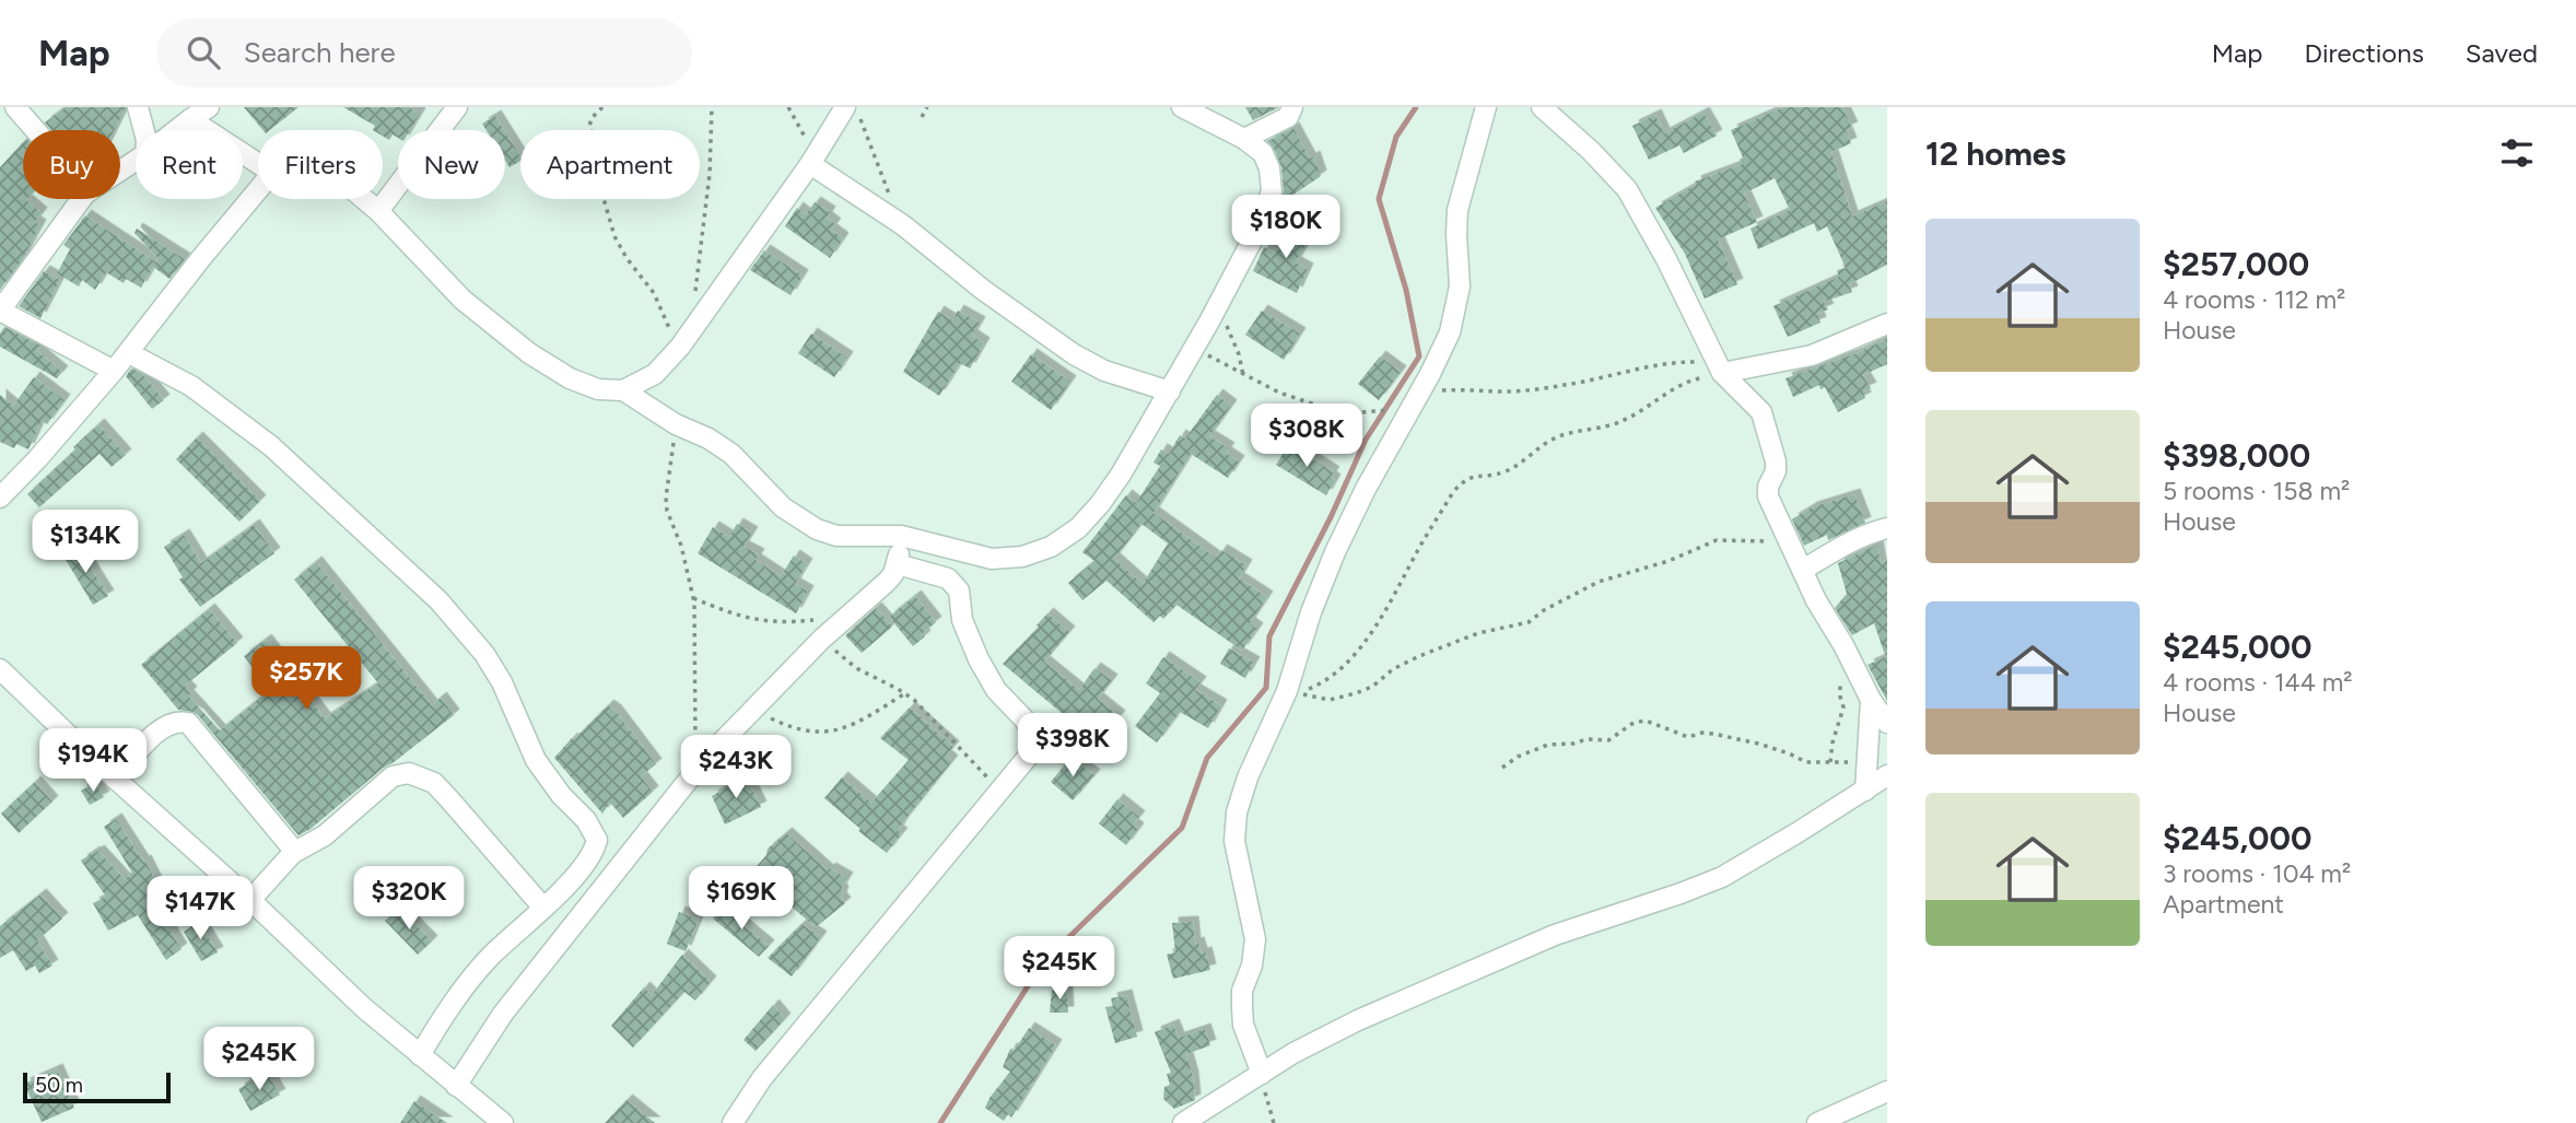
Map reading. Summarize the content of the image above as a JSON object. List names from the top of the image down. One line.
{"scale_bar":"50 m","page":{"header":"Map","search":"Search here","nav":["Map","Directions","Saved"],"heading":"12 homes","chip":["Buy","Rent","Filters","New","Apartment"],"price":["$180K","$308K","$134K","$257K","$398K","$194K","$243K","$320K","$169K","$147K","$245K","$245K"],"list":[{"name":"$257,000","note":"4 rooms · 112 m² · House"},{"name":"$398,000","note":"5 rooms · 158 m² · House"},{"name":"$245,000","note":"4 rooms · 144 m² · House"},{"name":"$245,000","note":"3 rooms · 104 m² · Apartment"}],"scale":"50 m"}}
